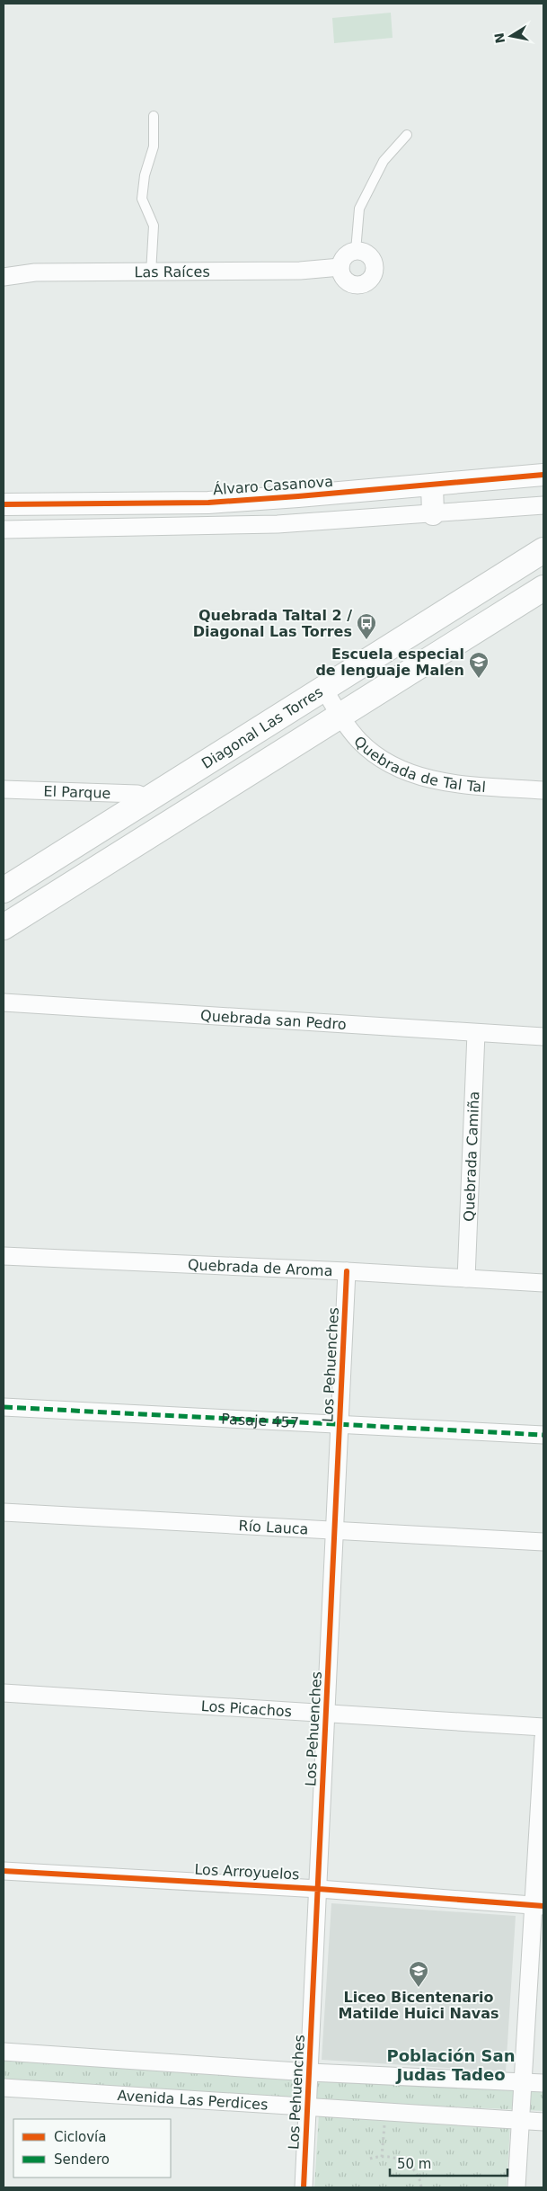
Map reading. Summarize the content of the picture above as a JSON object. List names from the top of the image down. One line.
{"streets":{"main road":["Diagonal Las Torres"],"street":["Las Raíces","Álvaro Casanova","Quebrada de Tal Tal","El Parque","Quebrada san Pedro","Quebrada Camiña","Quebrada de Aroma","Los Pehuenches","Pasaje 457","Río Lauca","Los Picachos","Los Arroyuelos","Avenida Las Perdices"]},"crossings":[["Diagonal Las Torres","Quebrada de Tal Tal"],["Diagonal Las Torres","El Parque"],["Quebrada san Pedro","Quebrada Camiña"],["Quebrada Camiña","Quebrada de Aroma"],["Quebrada de Aroma","Los Pehuenches"],["Los Pehuenches","Pasaje 457"],["Los Pehuenches","Río Lauca"],["Los Pehuenches","Los Picachos"],["Los Pehuenches","Los Arroyuelos"],["Los Pehuenches","Avenida Las Perdices"]],"districts":["Población San Judas Tadeo"],"places":{"bus stop":["Quebrada Taltal 2 / Diagonal Las Torres"],"school or university":["Escuela especial de lenguaje Malen","Liceo Bicentenario Matilde Huici Navas"]},"legend":["Ciclovía","Sendero"],"scale_bar":"50 m","north":"left"}
